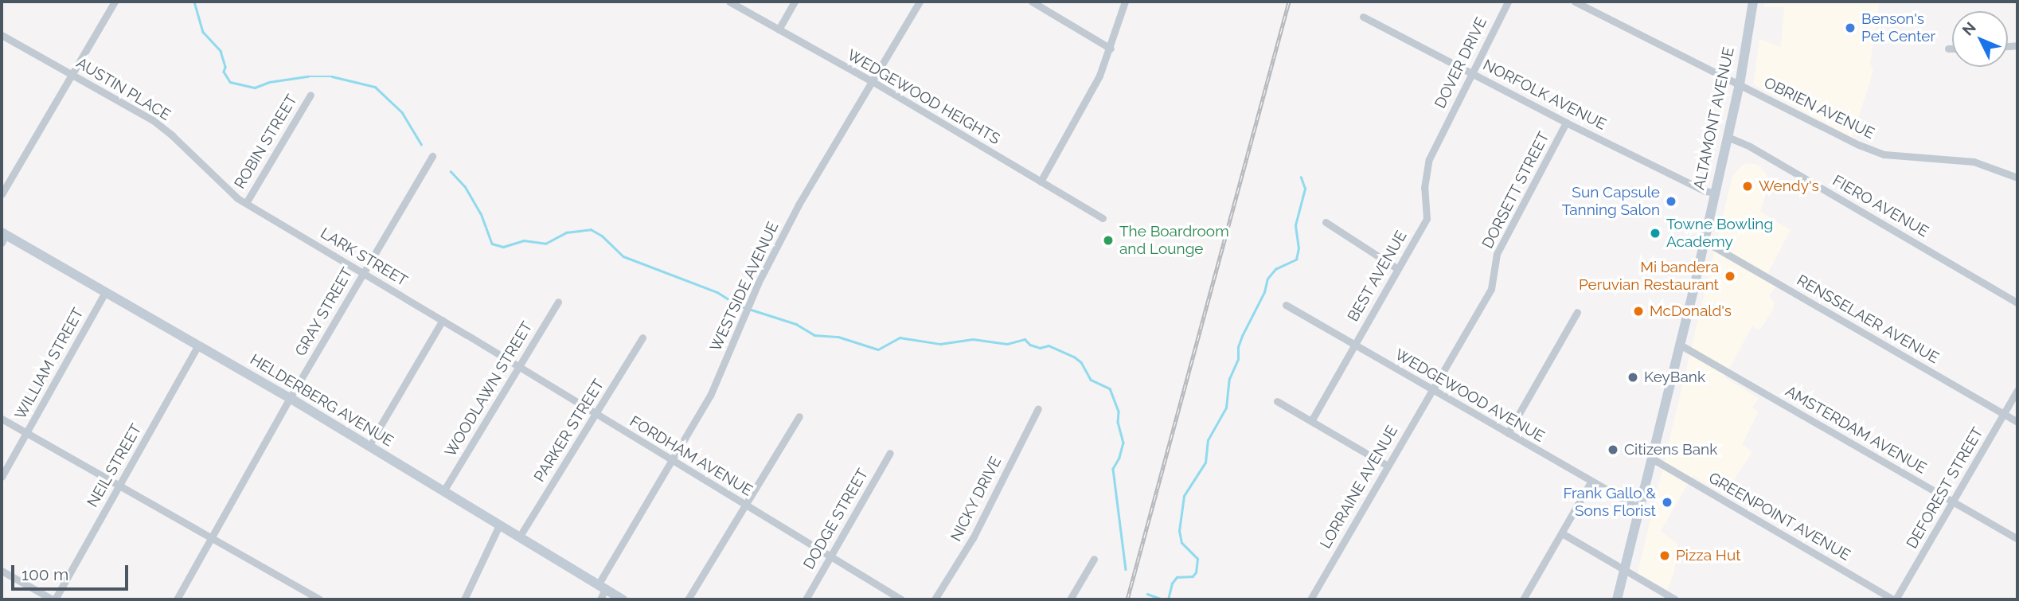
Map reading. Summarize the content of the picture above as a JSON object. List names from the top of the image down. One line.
{"streets":{"street":["DOVER DRIVE","AUSTIN PLACE","NORFOLK AVENUE","WEDGEWOOD HEIGHTS","OBRIEN AVENUE","ALTAMONT AVENUE","ROBIN STREET","DORSETT STREET","FIERO AVENUE","LARK STREET","BEST AVENUE","WESTSIDE AVENUE","GRAY STREET","RENSSELAER AVENUE","WILLIAM STREET","WOODLAWN STREET","WEDGEWOOD AVENUE","HELDERBERG AVENUE","AMSTERDAM AVENUE","PARKER STREET","FORDHAM AVENUE","NEIL STREET","LORRAINE AVENUE","DEFOREST STREET","NICKY DRIVE","GREENPOINT AVENUE","DODGE STREET"]},"crossings":[["DOVER DRIVE","NORFOLK AVENUE"],["DOVER DRIVE","BEST AVENUE"],["AUSTIN PLACE","ROBIN STREET"],["AUSTIN PLACE","LARK STREET"],["NORFOLK AVENUE","ALTAMONT AVENUE"],["NORFOLK AVENUE","DORSETT STREET"],["WEDGEWOOD HEIGHTS","WESTSIDE AVENUE"],["OBRIEN AVENUE","ALTAMONT AVENUE"],["ALTAMONT AVENUE","FIERO AVENUE"],["ALTAMONT AVENUE","RENSSELAER AVENUE"],["ALTAMONT AVENUE","WEDGEWOOD AVENUE"],["ALTAMONT AVENUE","AMSTERDAM AVENUE"],["ALTAMONT AVENUE","GREENPOINT AVENUE"],["ROBIN STREET","LARK STREET"],["DORSETT STREET","WEDGEWOOD AVENUE"],["DORSETT STREET","LORRAINE AVENUE"],["LARK STREET","GRAY STREET"],["LARK STREET","FORDHAM AVENUE"],["BEST AVENUE","WEDGEWOOD AVENUE"],["WESTSIDE AVENUE","HELDERBERG AVENUE"],["WESTSIDE AVENUE","FORDHAM AVENUE"],["GRAY STREET","HELDERBERG AVENUE"],["RENSSELAER AVENUE","DEFOREST STREET"],["WILLIAM STREET","HELDERBERG AVENUE"],["WOODLAWN STREET","HELDERBERG AVENUE"],["WOODLAWN STREET","FORDHAM AVENUE"],["WEDGEWOOD AVENUE","LORRAINE AVENUE"],["HELDERBERG AVENUE","PARKER STREET"],["HELDERBERG AVENUE","NEIL STREET"],["AMSTERDAM AVENUE","DEFOREST STREET"],["PARKER STREET","FORDHAM AVENUE"],["FORDHAM AVENUE","DODGE STREET"],["DEFOREST STREET","GREENPOINT AVENUE"]],"places":["Benson's Pet Center","Wendy's","Sun Capsule Tanning Salon","Towne Bowling Academy","The Boardroom and Lounge","Mi bandera Peruvian Restaurant","McDonald's","KeyBank","Citizens Bank","Frank Gallo & Sons Florist","Pizza Hut"],"scale_bar":"100 m","north":"top left"}
